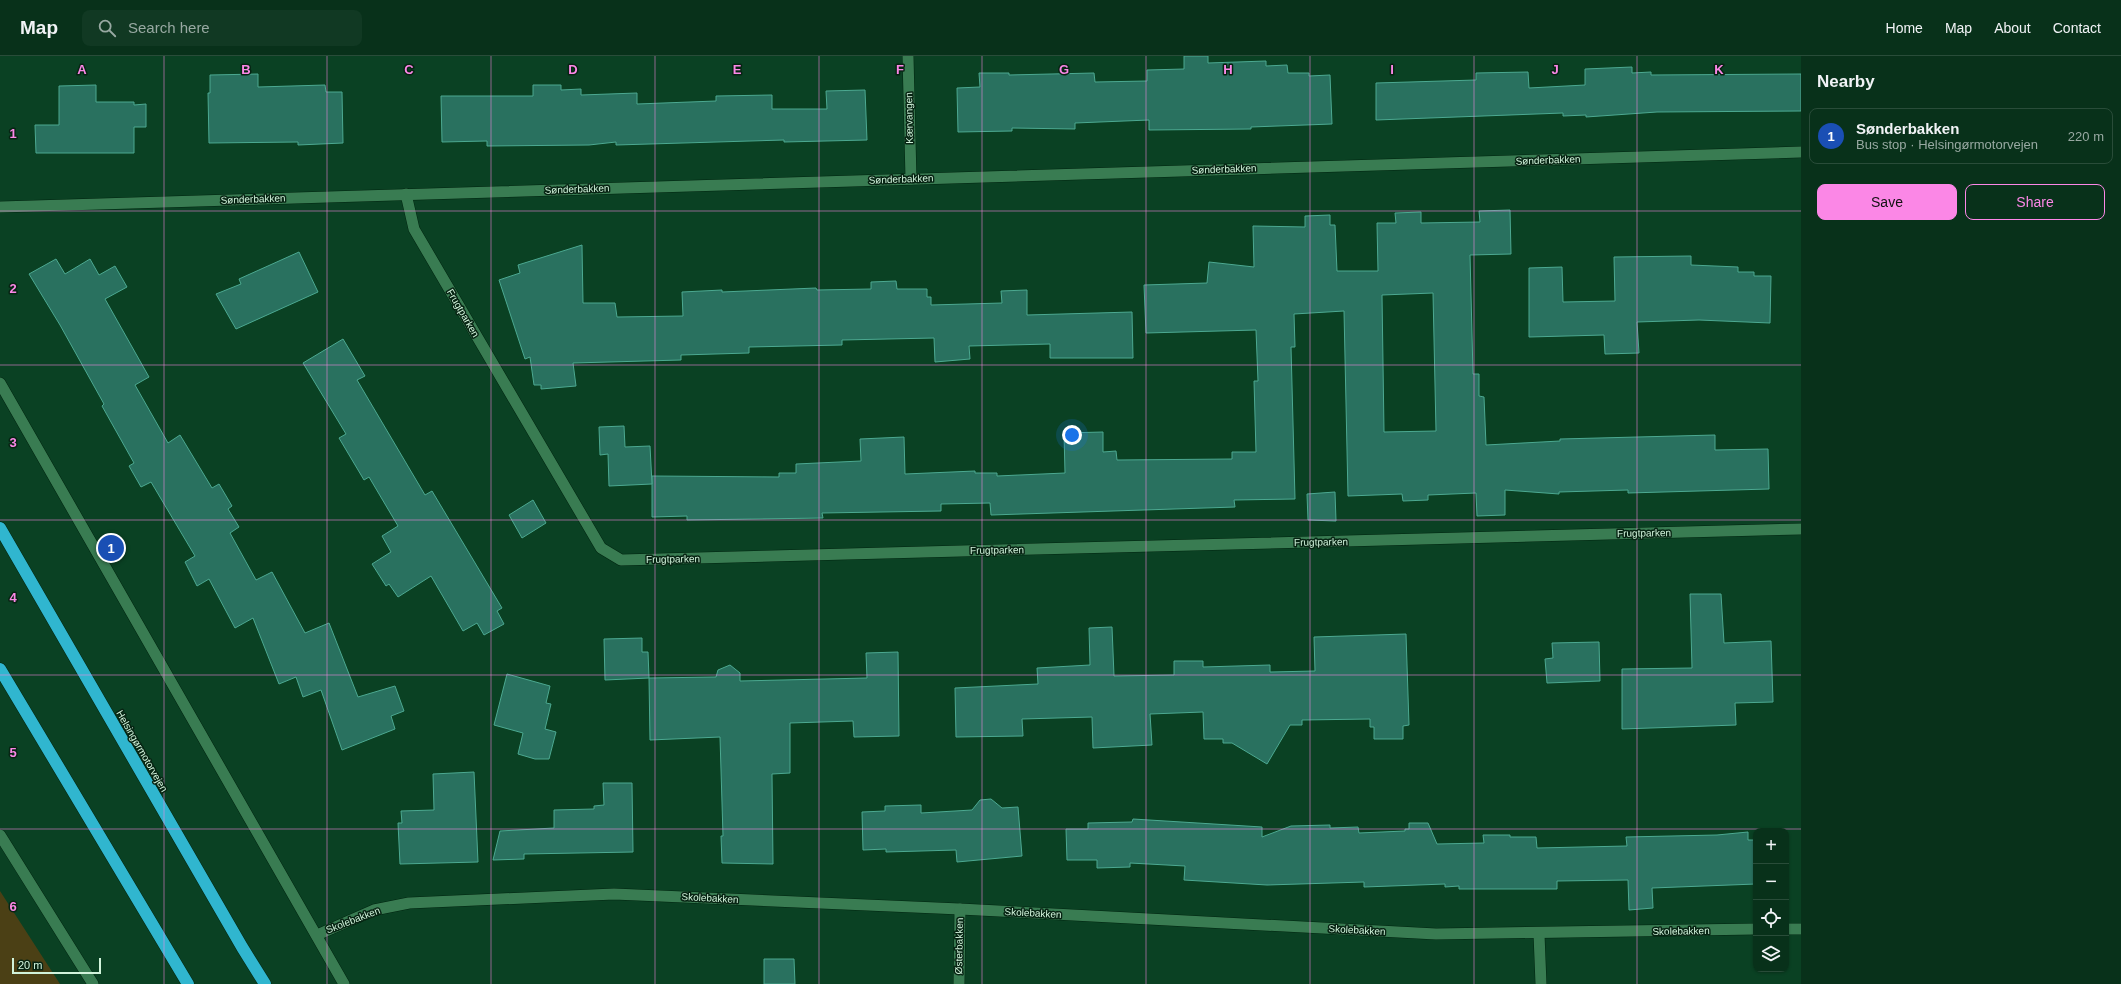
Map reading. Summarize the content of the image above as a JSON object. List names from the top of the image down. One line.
{"streets":{"highway":["Helsingørmotorvejen"],"street":["Kærvangen","Sønderbakken","Frugtparken","Skolebakken","Østerbakken"]},"crossings":[["Kærvangen","Sønderbakken"],["Sønderbakken","Frugtparken"],["Skolebakken","Østerbakken"]],"scale_bar":"20 m","page":{"header":"Map","search":"Search here","nav":["Home","Map","About","Contact"],"heading":"Nearby","list":[{"mark":"1","name":"Sønderbakken","note":"Bus stop · Helsingørmotorvejen","value":"220 m"}],"buttons":["Save","Share"],"pins":"1","map_buttons":["+","−"],"scale":"20 m"},"grid":{"columns":["A","B","C","D","E","F","G","H","I","J","K"],"rows":["1","2","3","4","5","6"]}}
